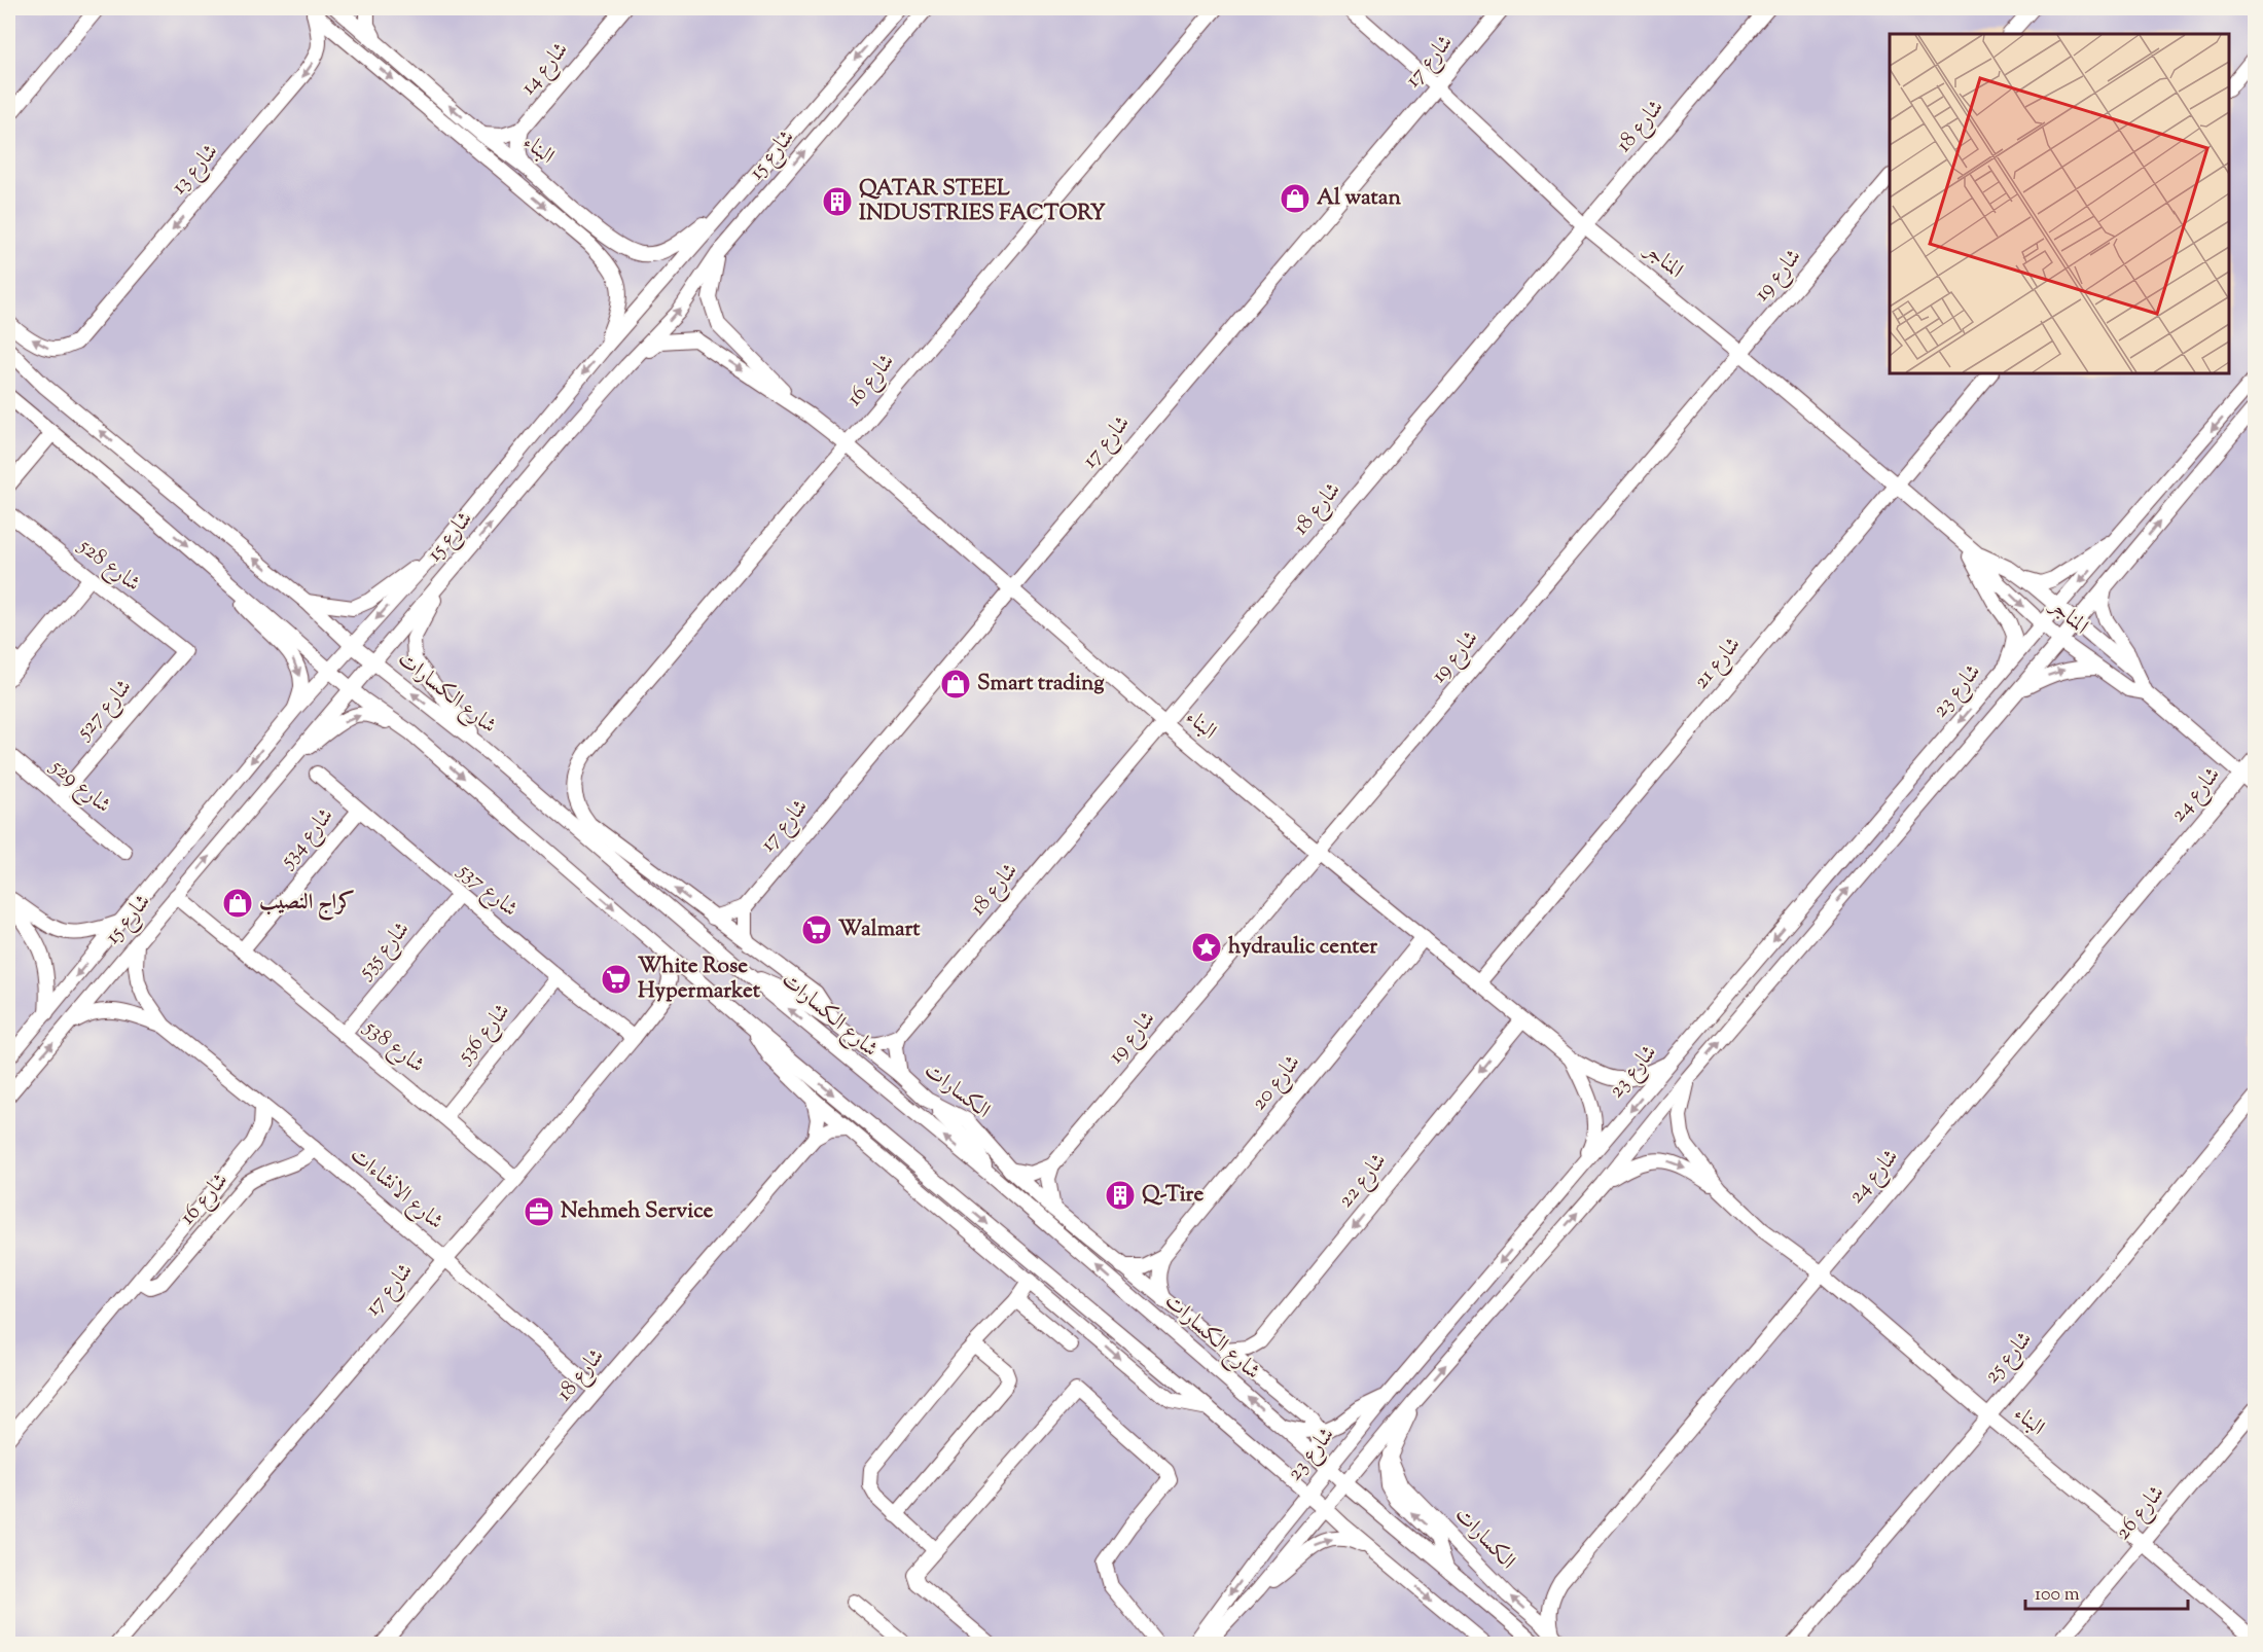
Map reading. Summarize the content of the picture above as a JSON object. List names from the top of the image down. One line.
{"streets":{"street":["شارع 17","شارع 14","شارع 18","البناء","شارع 15","شارع 13","المناجر","شارع 19","شارع 16","شارع 528","شارع 21","شارع 23","شارع الكسارات","شارع 527","شارع 529","شارع 24","شارع 534","شارع 537","شارع 535","شارع 536","شارع 538","شارع 20","الكسارات","شارع 22","شارع الانشاءات","شارع 25","شارع 26"]},"crossings":[["شارع 17","البناء"],["شارع 17","المناجر"],["شارع 17","شارع 537"],["شارع 17","شارع 538"],["شارع 17","شارع الانشاءات"],["شارع 14","البناء"],["شارع 18","البناء"],["شارع 18","المناجر"],["شارع 18","شارع الانشاءات"],["البناء","شارع 15"],["البناء","شارع 13"],["البناء","شارع 19"],["البناء","شارع 16"],["البناء","شارع 21"],["البناء","شارع 23"],["البناء","شارع 24"],["البناء","شارع 20"],["البناء","شارع 22"],["البناء","شارع 25"],["البناء","شارع 26"],["شارع 15","شارع الكسارات"],["شارع 15","شارع الانشاءات"],["المناجر","شارع 19"],["المناجر","شارع 21"],["المناجر","شارع 23"],["المناجر","شارع 24"],["شارع 16","الكسارات"],["شارع 16","شارع الانشاءات"],["شارع 528","شارع 527"],["شارع 23","شارع الكسارات"],["شارع 527","شارع 529"],["شارع 24","الكسارات"],["شارع 534","شارع 537"],["شارع 534","شارع 538"],["شارع 537","شارع 535"],["شارع 537","شارع 536"],["شارع 535","شارع 538"],["شارع 536","شارع 538"],["الكسارات","شارع 22"]],"one_way":["شارع 13","شارع 22"],"places":{"shop":["Al watan","Smart trading","كراج النصيب"],"building":["QATAR STEEL INDUSTRIES FACTORY","Q-Tire"],"supermarket":["Walmart","White Rose Hypermarket"],"place":["hydraulic center"],"office":["Nehmeh Service"]},"scale_bar":"100 m"}
